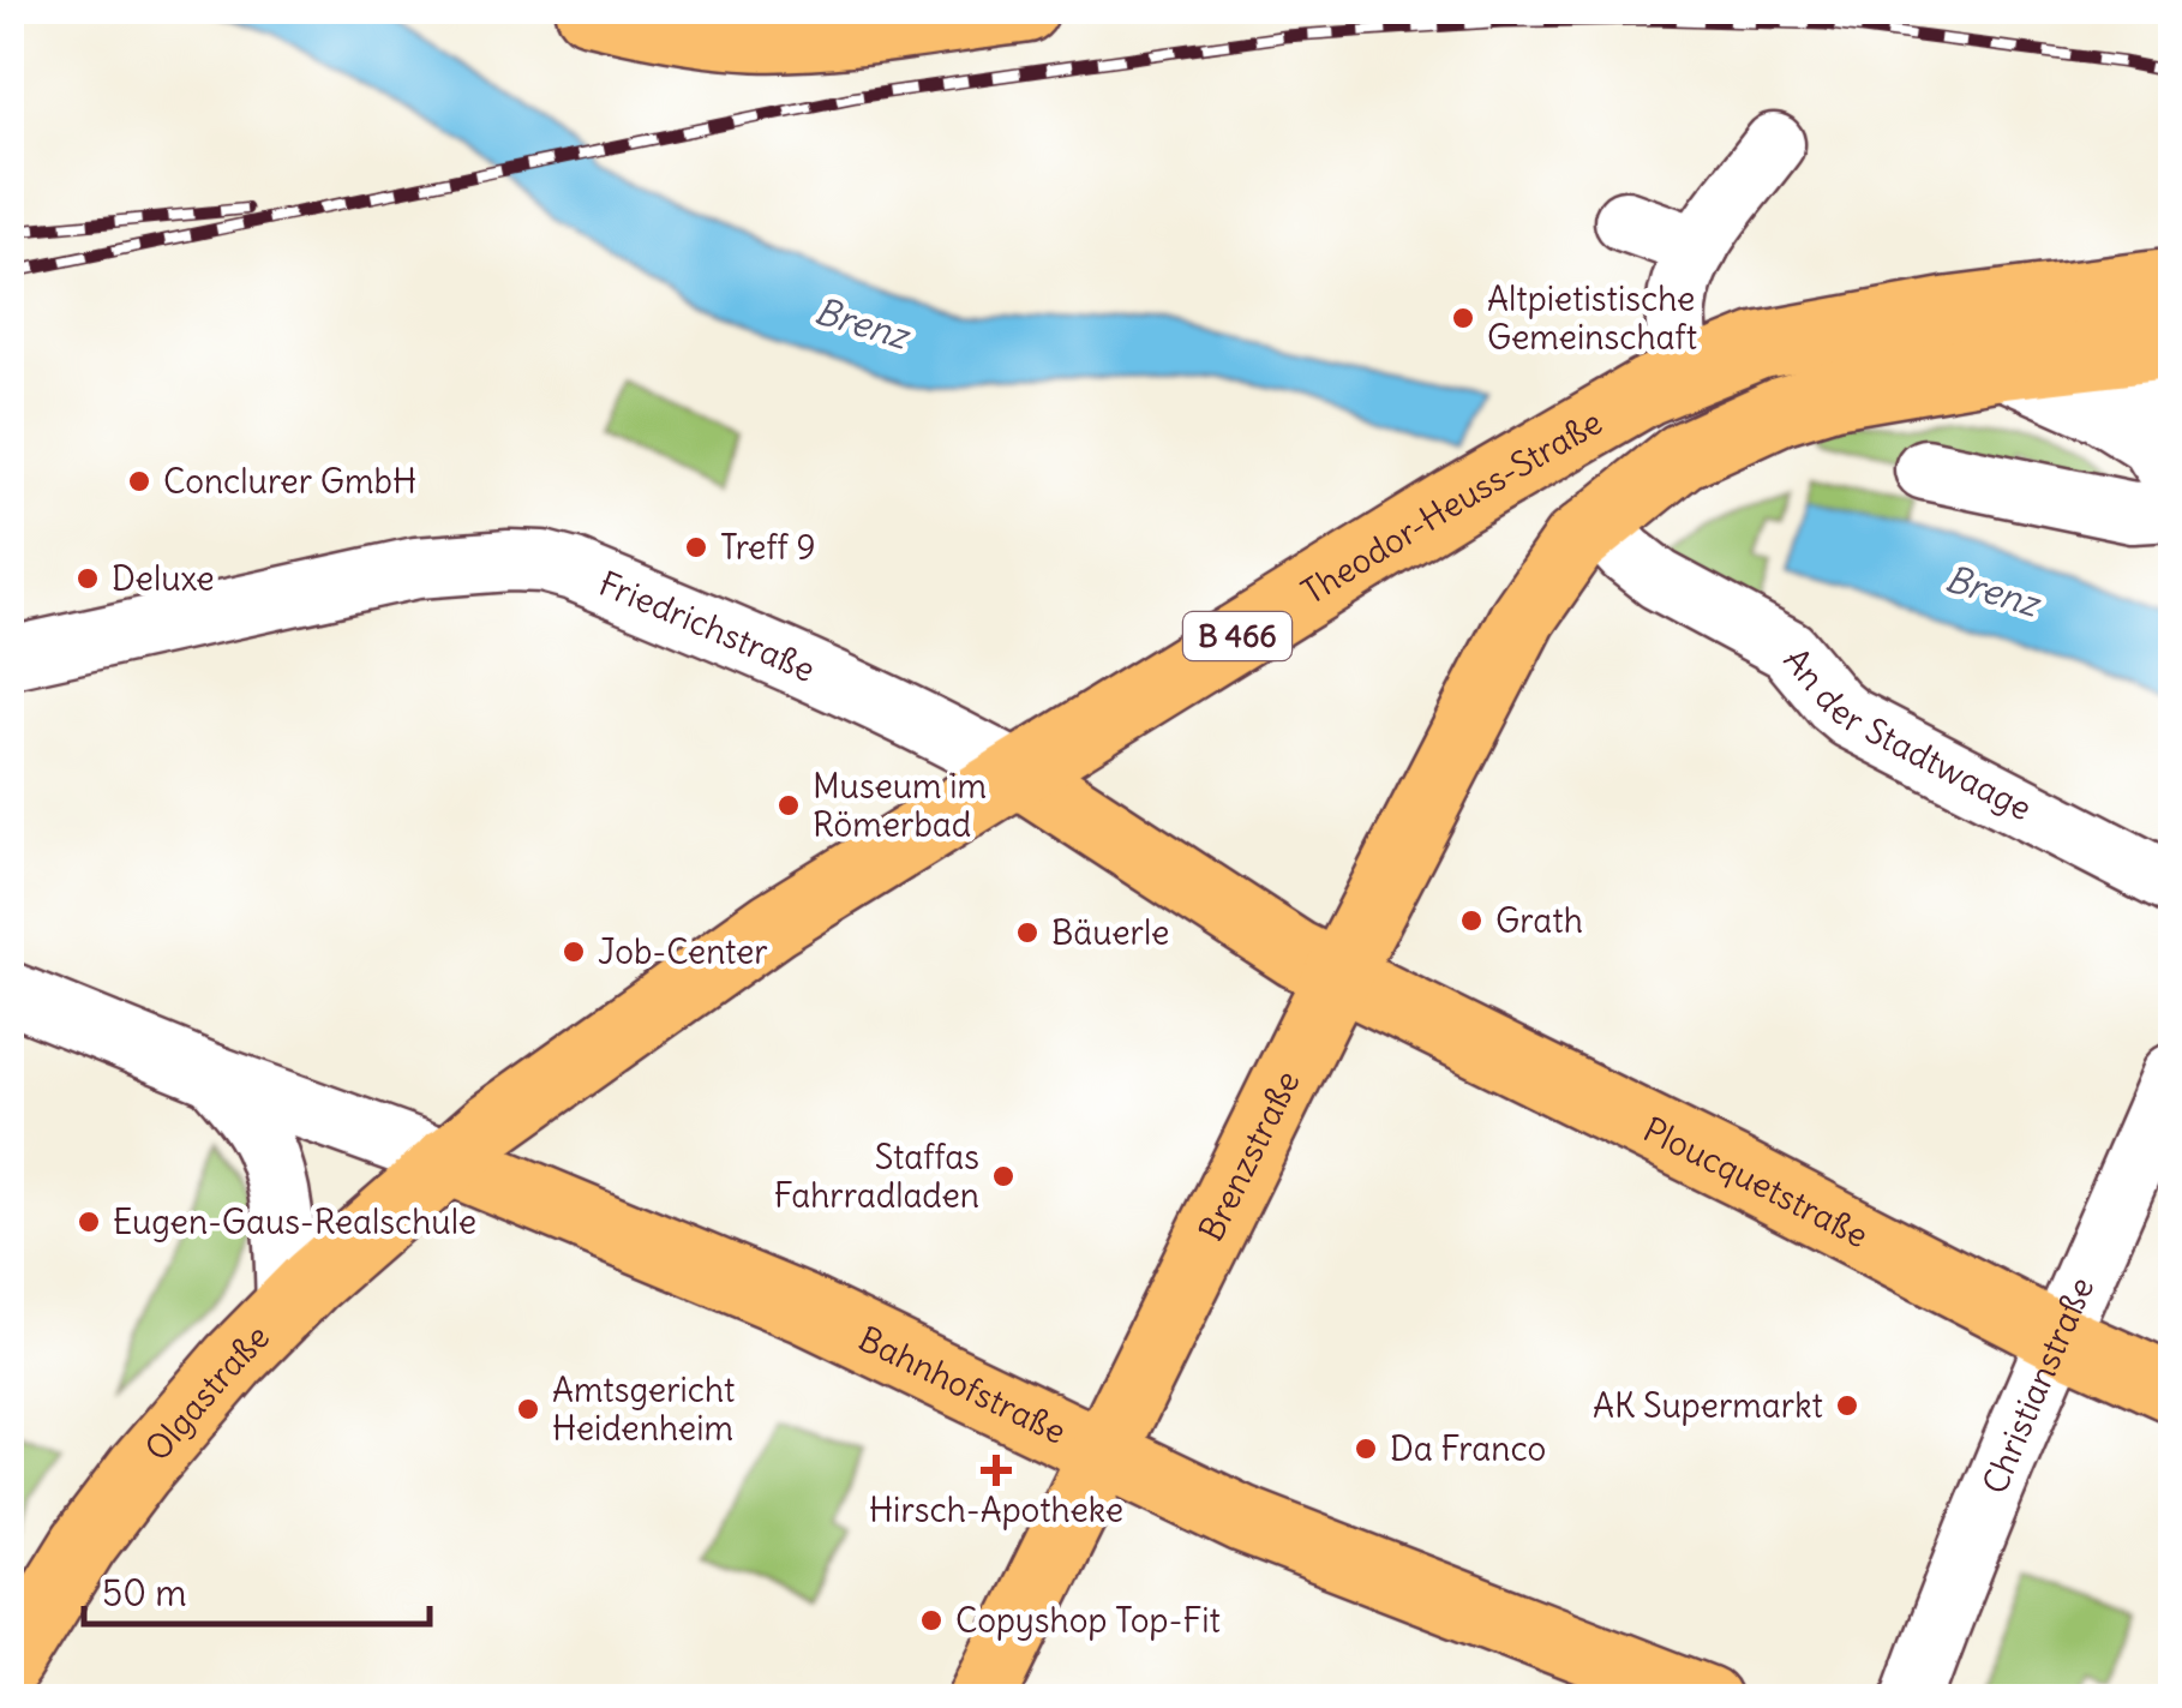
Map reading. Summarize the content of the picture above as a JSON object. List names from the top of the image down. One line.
{"streets":{"main road":["Theodor-Heuss-Straße","Friedrichstraße","B 466","Brenzstraße","Ploucquetstraße","Bahnhofstraße","Olgastraße"],"street":["An der Stadtwaage","Christianstraße"]},"crossings":[["Theodor-Heuss-Straße","Friedrichstraße"],["Theodor-Heuss-Straße","Bahnhofstraße"],["Theodor-Heuss-Straße","Olgastraße"],["Friedrichstraße","Brenzstraße"],["Friedrichstraße","Ploucquetstraße"],["An der Stadtwaage","Brenzstraße"],["Brenzstraße","Ploucquetstraße"],["Brenzstraße","Bahnhofstraße"],["Ploucquetstraße","Christianstraße"],["Bahnhofstraße","Olgastraße"]],"water":["Brenz"],"places":{"other":["Altpietistische Gemeinschaft","Conclurer GmbH","Treff 9","Deluxe","Museum im Römerbad","Grath","Bäuerle","Job-Center","Staffas Fahrradladen","Eugen-Gaus-Realschule","AK Supermarkt","Amtsgericht Heidenheim","Da Franco","Copyshop Top-Fit"],"health":["Hirsch-Apotheke"]},"scale_bar":"50 m"}
